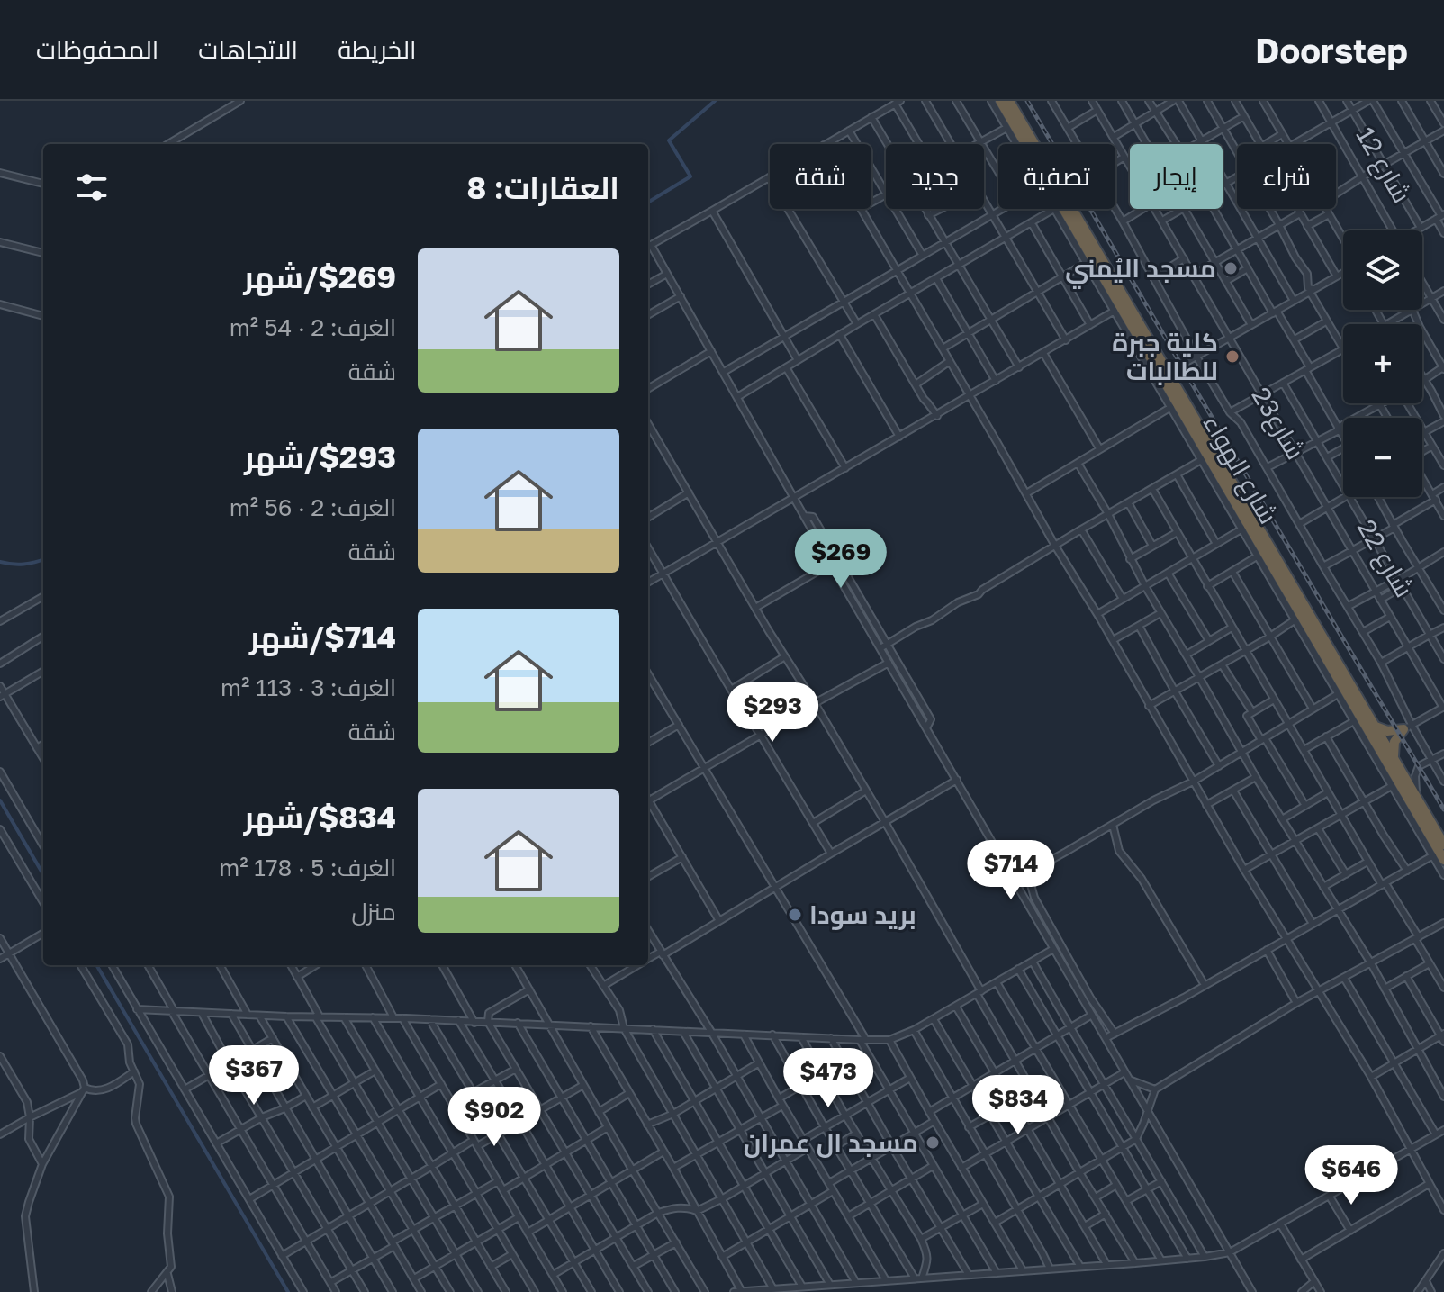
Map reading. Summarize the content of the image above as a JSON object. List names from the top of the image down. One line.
{"streets":{"highway":["شارع الهواء"],"street":["شارع 12","شارع23","شارع 22"]},"places":["مسجد اليُمني","كلية جبرة للطالبات","بريد سودا","مسجد ال عمران"],"page":{"header":"Doorstep","nav":["الخريطة","الاتجاهات","المحفوظات"],"chip":["شراء","إيجار","تصفية","جديد","شقة"],"heading":"العقارات: 8","map_buttons":["+","−"],"list":[{"name":"$269/شهر","note":"الغرف: 2 · 54 m² · شقة"},{"name":"$293/شهر","note":"الغرف: 2 · 56 m² · شقة"},{"name":"$714/شهر","note":"الغرف: 3 · 113 m² · شقة"},{"name":"$834/شهر","note":"الغرف: 5 · 178 m² · منزل"}],"price":["$269","$293","$714","$367","$473","$834","$902","$646"]}}
